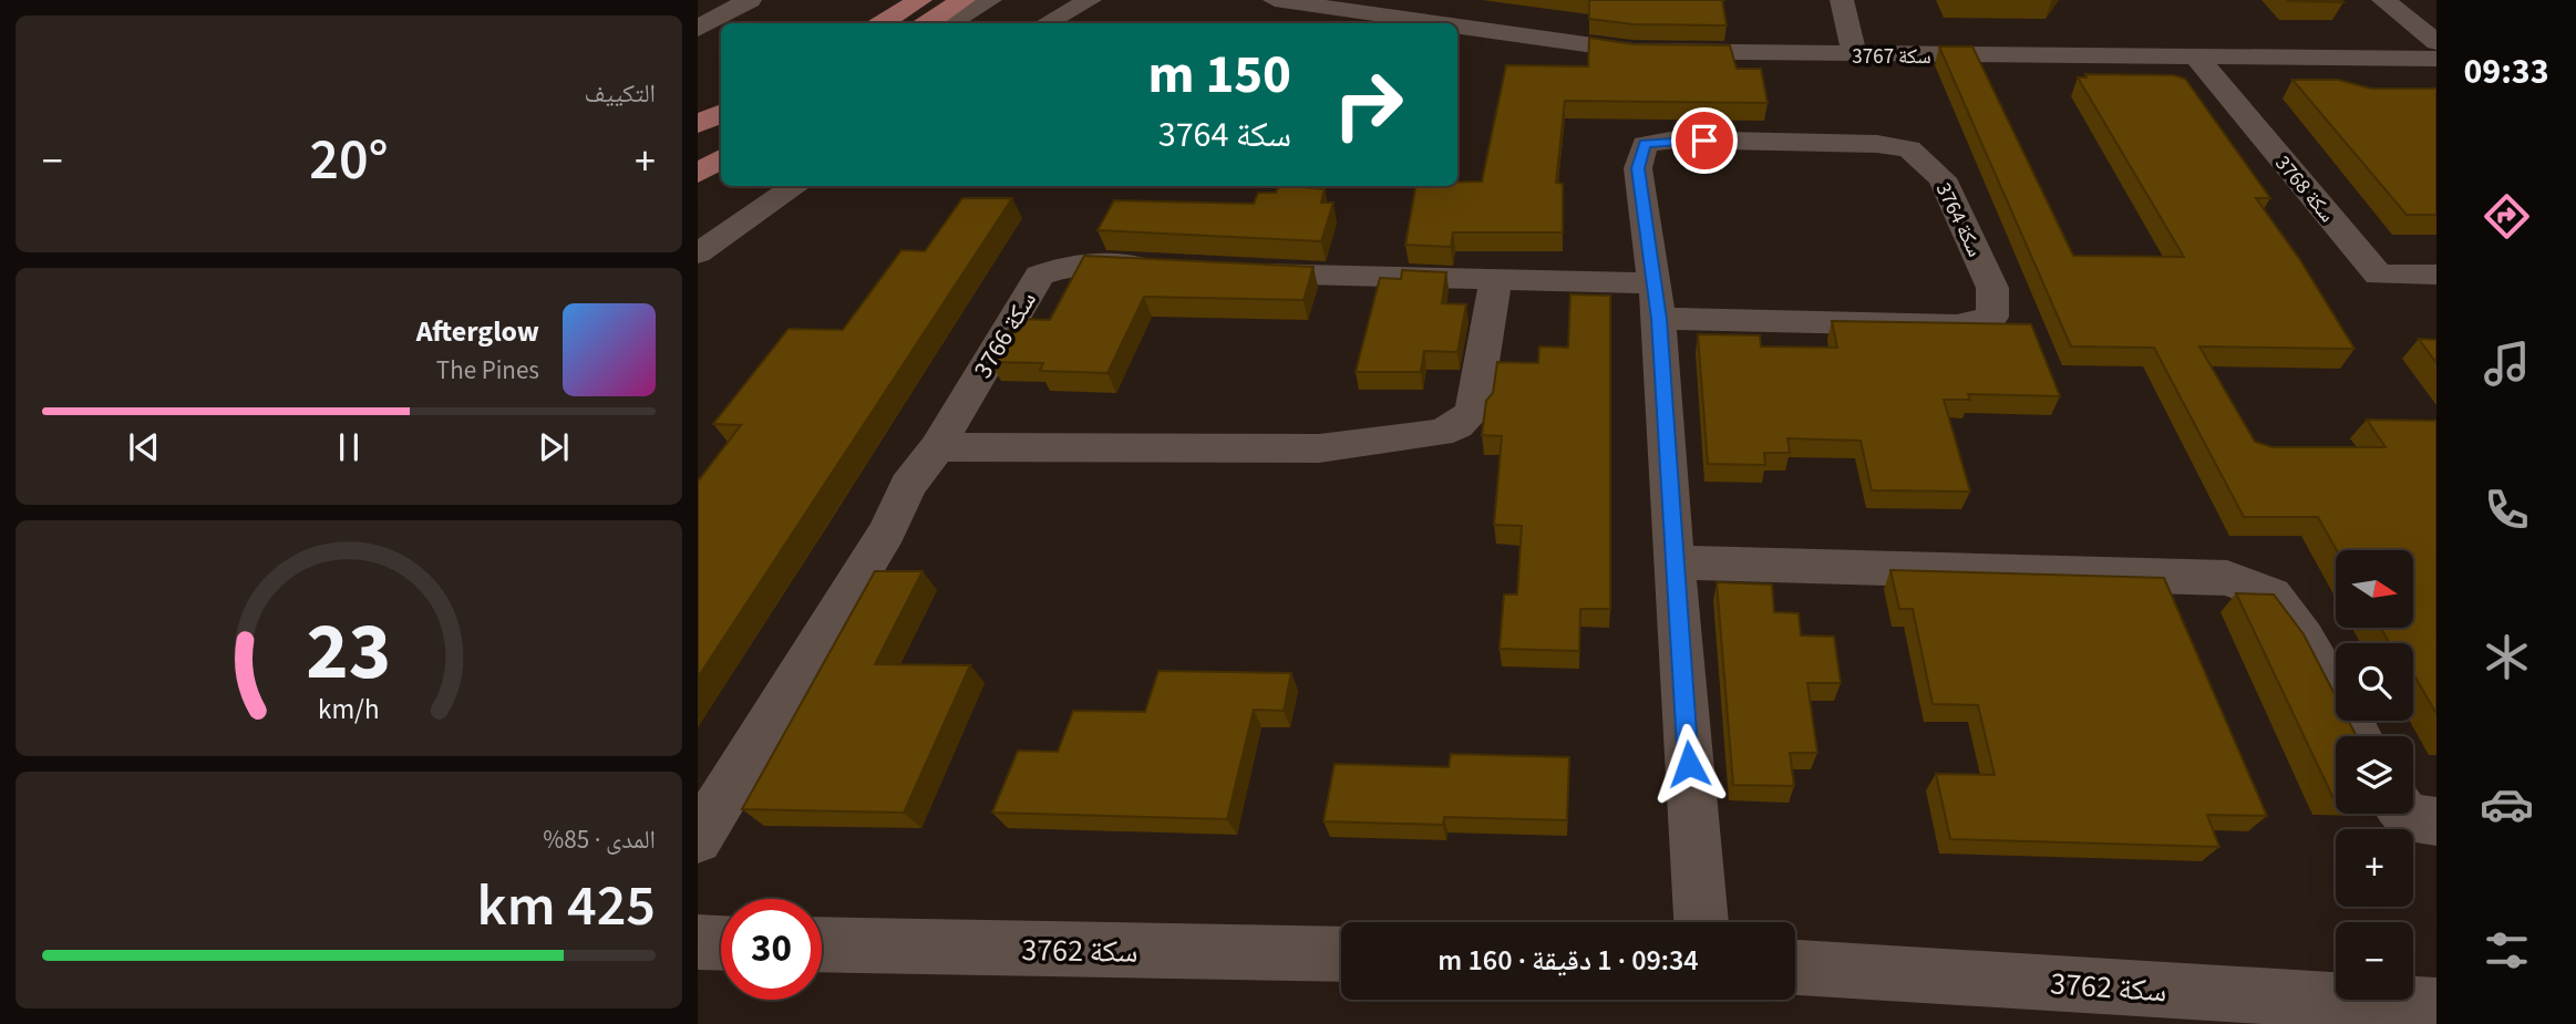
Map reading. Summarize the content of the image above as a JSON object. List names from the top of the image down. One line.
{"streets":{"street":["سكة 3767","سكة 3768","سكة 3764","سكة 3766","سكة 3762"]},"crossings":[["سكة 3767","سكة 3768"]],"north":"right","page":{"tabs":"09:33","tile":["التكييف",["المدى · 85%","425 km"]],"turn":["150 m","سكة 3764"],"heat":["−","20°","+"],"song":["Afterglow","The Pines"],"map_buttons":["+","−"],"limit":"30","trip":"09:34 · 1 دقيقة · 160 m","gauge":["23","km/h"]}}
